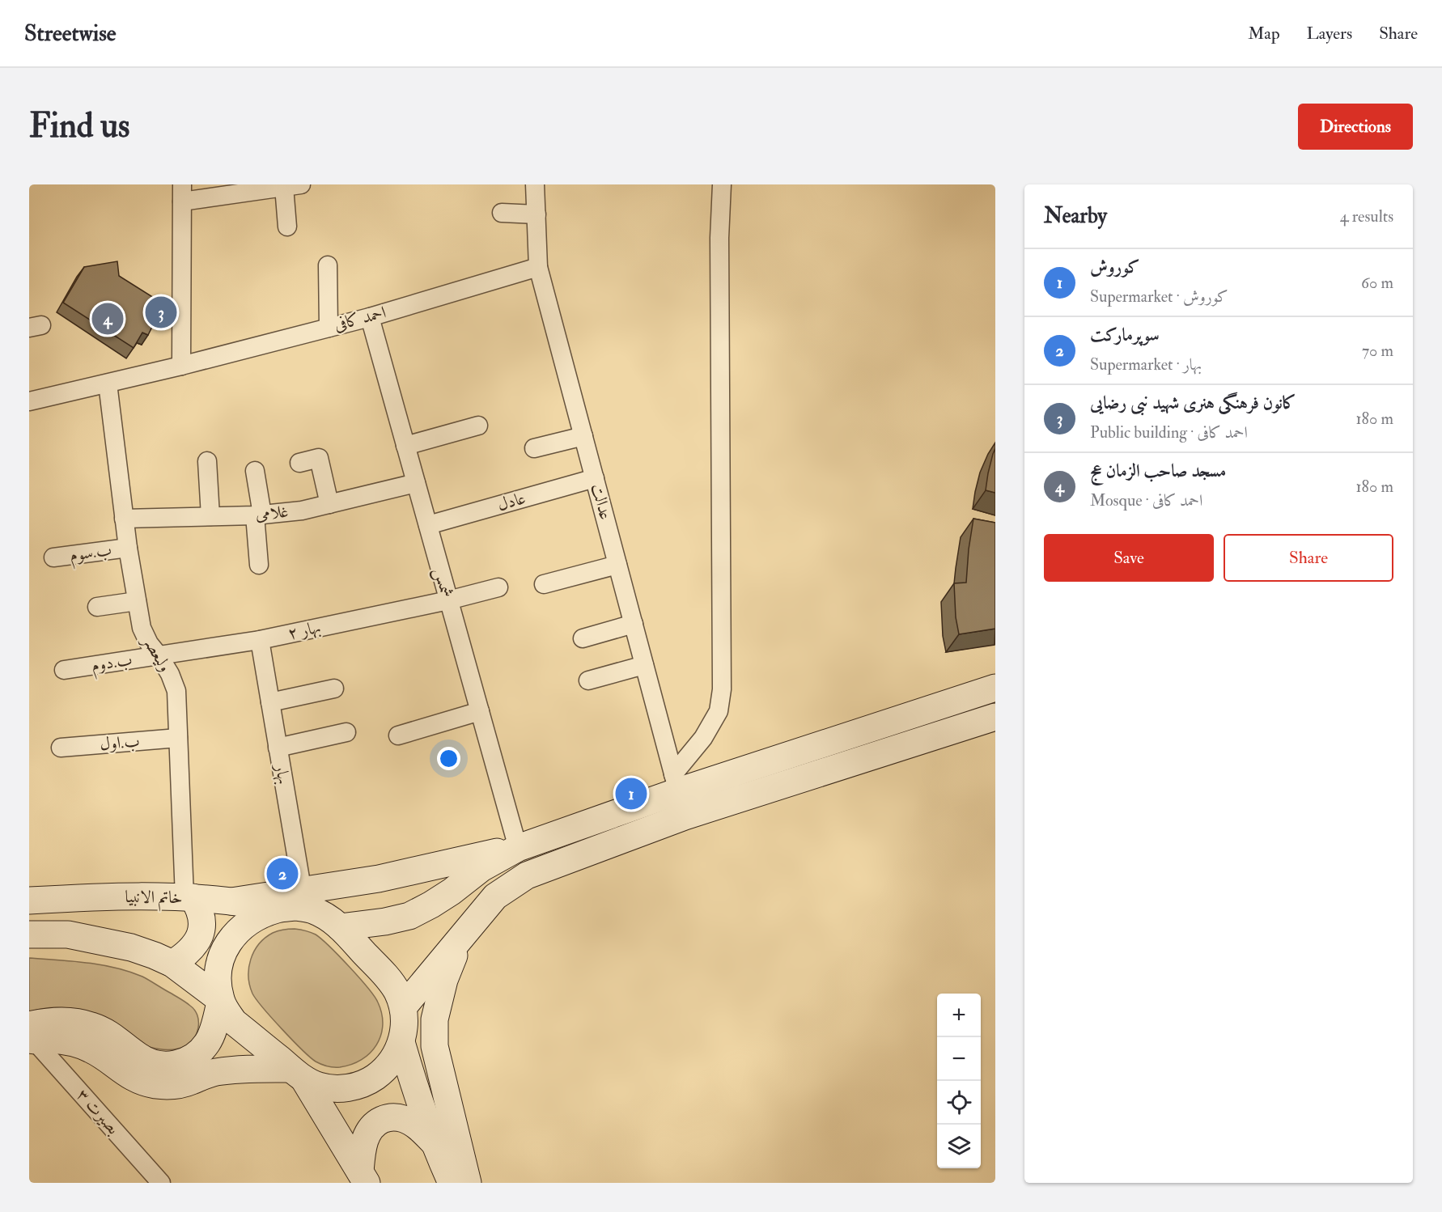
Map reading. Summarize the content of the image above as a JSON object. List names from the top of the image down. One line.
{"streets":{"main road":["خاتم الانبیا"],"street":["احمد کافی","عادل","عدالت","غلامی","ب.سوم","شمس","بهار ۲","ولیعصر","ب.دوم","ب.اول","بهار","بصیرت ۳"]},"crossings":[["احمد کافی","عدالت"],["احمد کافی","شمس"],["احمد کافی","ولیعصر"],["عادل","عدالت"],["عادل","شمس"],["غلامی","شمس"],["غلامی","ولیعصر"],["ب.سوم","ولیعصر"],["شمس","بهار ۲"],["بهار ۲","ولیعصر"],["بهار ۲","ب.دوم"],["بهار ۲","بهار"],["ولیعصر","ب.دوم"],["ولیعصر","ب.اول"],["ولیعصر","خاتم الانبیا"]],"page":{"header":"Streetwise","nav":["Map","Layers","Share"],"buttons":["Directions",["Save","Share"]],"title":"Find us","heading":["Nearby","4 results"],"list":[{"mark":"1","name":"کوروش","note":"Supermarket · کوروش","value":"60 m"},{"mark":"2","name":"سوپرمارکت","note":"Supermarket · بهار","value":"70 m"},{"mark":"3","name":"کانون فرهنگی هنری شهید نبی رضایی","note":"Public building · احمد کافی","value":"180 m"},{"mark":"4","name":"مسجد صاحب الزمان عج","note":"Mosque · احمد کافی","value":"180 m"}],"pins":["3","4","1","2"],"map_buttons":["+","−"]}}
